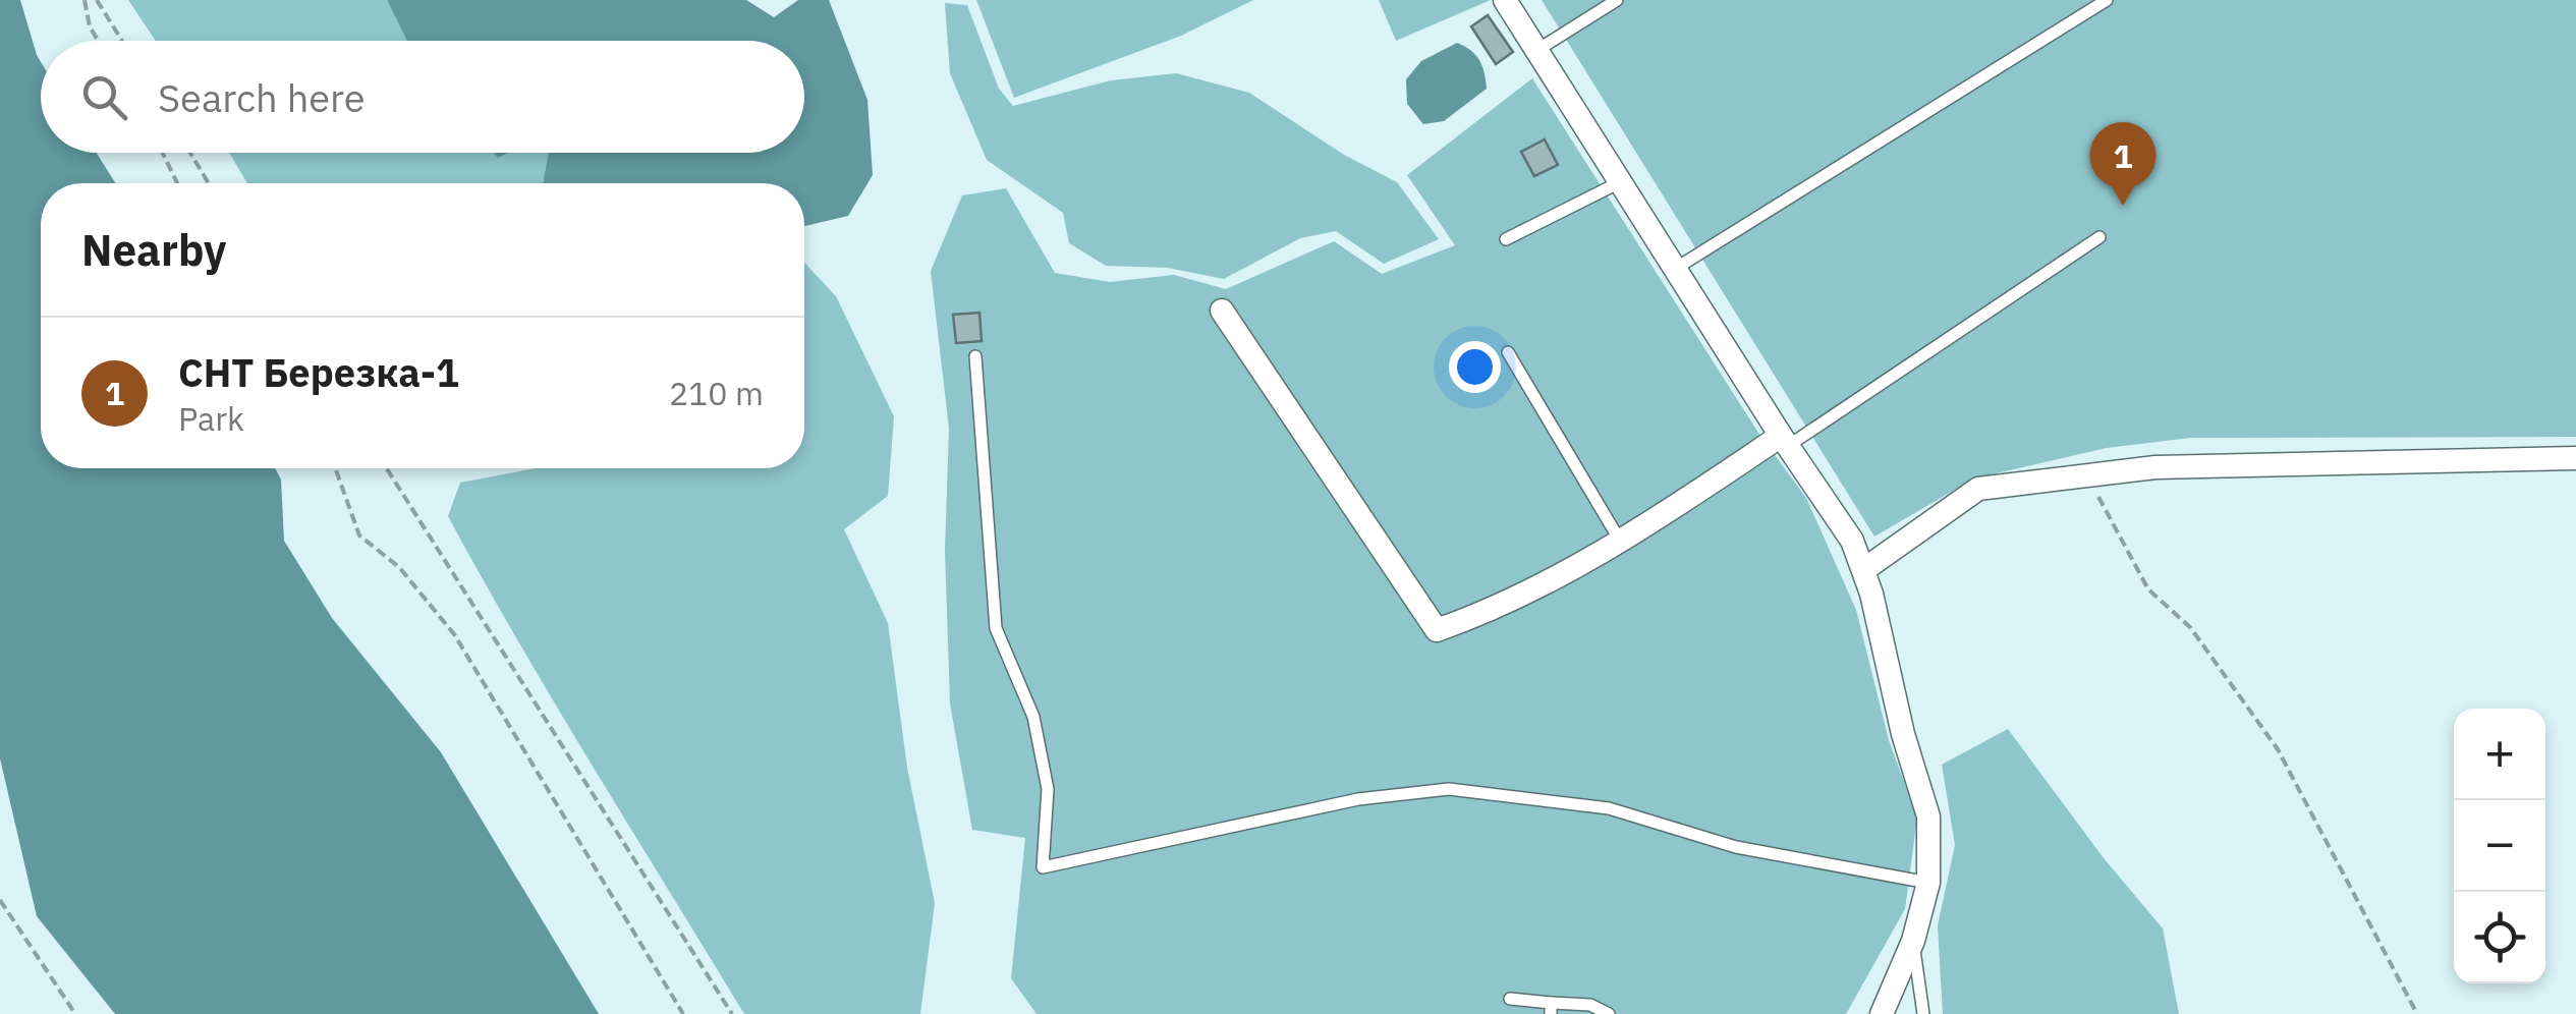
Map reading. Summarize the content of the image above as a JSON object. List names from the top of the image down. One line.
{"page":{"search":"Search here","pins":"1","heading":"Nearby","list":[{"mark":"1","name":"СНТ Березка-1","note":"Park","value":"210 m"}],"map_buttons":["+","−"]}}
